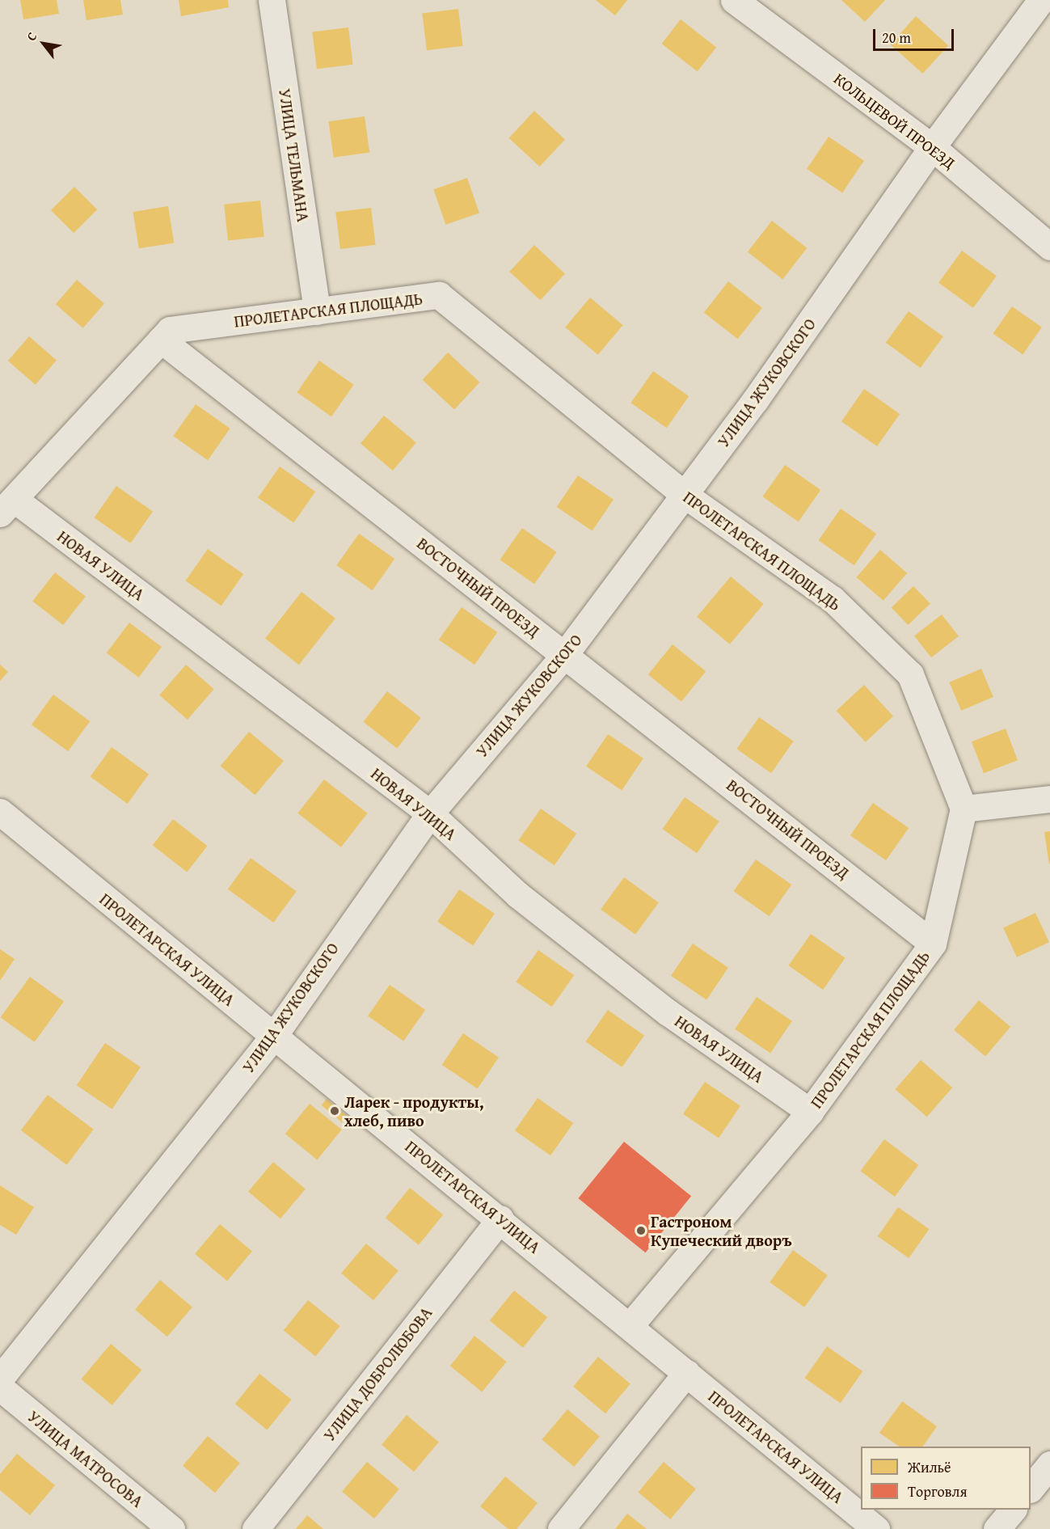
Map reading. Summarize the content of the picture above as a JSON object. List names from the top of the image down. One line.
{"streets":{"street":["КОЛЬЦЕВОЙ ПРОЕЗД","УЛИЦА ТЕЛЬМАНА","ПРОЛЕТАРСКАЯ ПЛОЩАДЬ","УЛИЦА ЖУКОВСКОГО","НОВАЯ УЛИЦА","ВОСТОЧНЫЙ ПРОЕЗД","ПРОЛЕТАРСКАЯ УЛИЦА","УЛИЦА ДОБРОЛЮБОВА","УЛИЦА МАТРОСОВА"]},"crossings":[["КОЛЬЦЕВОЙ ПРОЕЗД","УЛИЦА ЖУКОВСКОГО"],["УЛИЦА ТЕЛЬМАНА","ПРОЛЕТАРСКАЯ ПЛОЩАДЬ"],["ПРОЛЕТАРСКАЯ ПЛОЩАДЬ","УЛИЦА ЖУКОВСКОГО"],["ПРОЛЕТАРСКАЯ ПЛОЩАДЬ","НОВАЯ УЛИЦА"],["ПРОЛЕТАРСКАЯ ПЛОЩАДЬ","ВОСТОЧНЫЙ ПРОЕЗД"],["ПРОЛЕТАРСКАЯ ПЛОЩАДЬ","ПРОЛЕТАРСКАЯ УЛИЦА"],["УЛИЦА ЖУКОВСКОГО","НОВАЯ УЛИЦА"],["УЛИЦА ЖУКОВСКОГО","ВОСТОЧНЫЙ ПРОЕЗД"],["УЛИЦА ЖУКОВСКОГО","ПРОЛЕТАРСКАЯ УЛИЦА"],["ПРОЛЕТАРСКАЯ УЛИЦА","УЛИЦА ДОБРОЛЮБОВА"]],"places":["Ларек - продукты, хлеб, пиво","Гастроном Купеческий дворъ"],"legend":["Жильё","Торговля"],"scale_bar":"20 m","north":"top left"}
